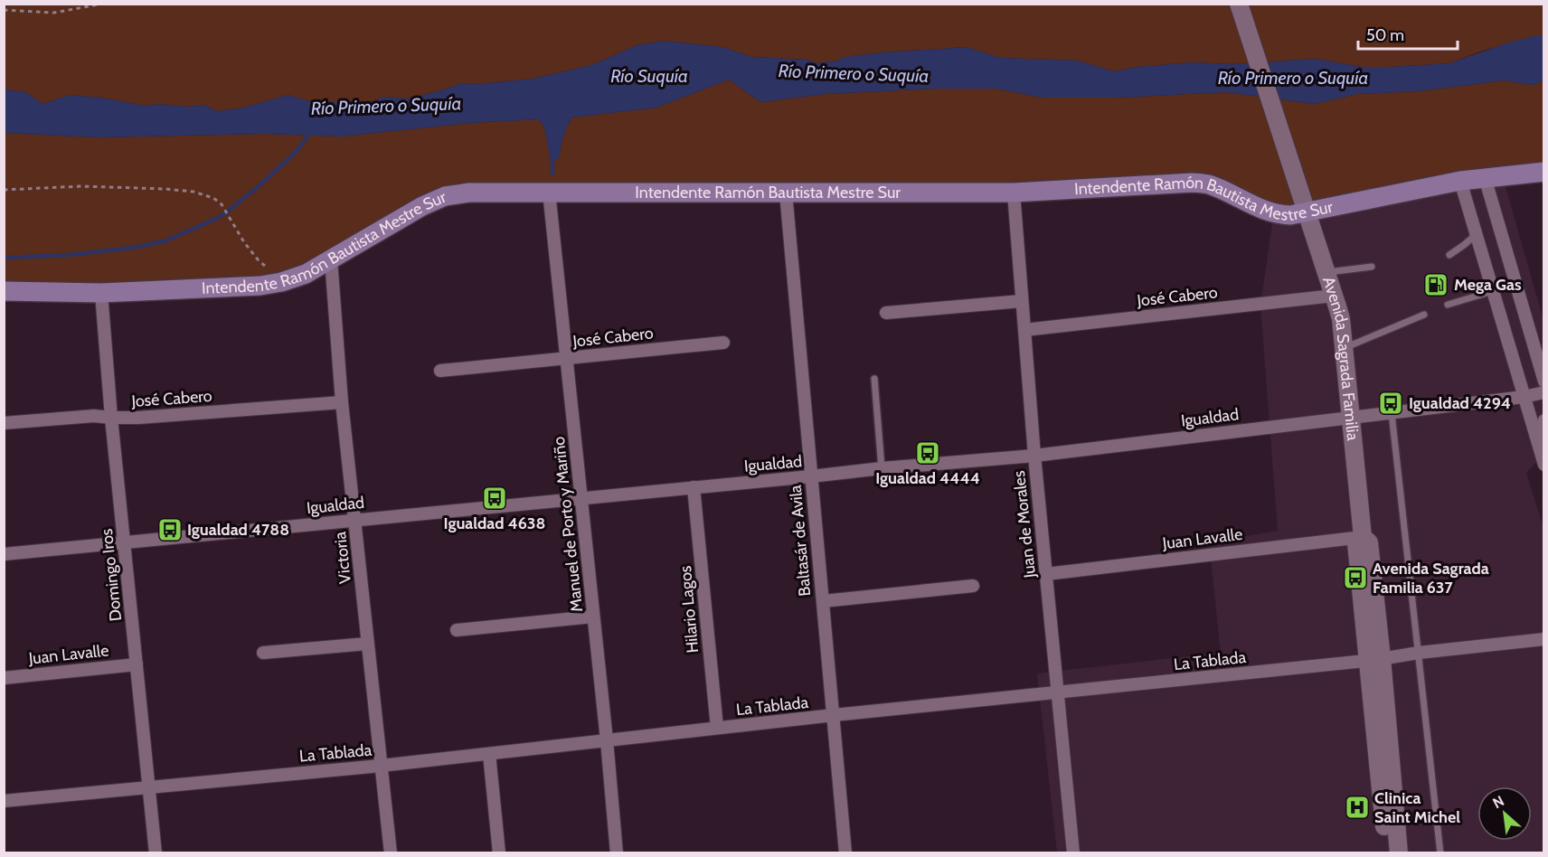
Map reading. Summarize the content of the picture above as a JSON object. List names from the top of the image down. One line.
{"streets":{"main road":["Intendente Ramón Bautista Mestre Sur","Avenida Sagrada Familia"],"street":["José Cabero","Igualdad","Manuel de Porto y Mariño","Juan de Morales","Juan Lavalle","Baltasár de Avila","Victoria","Domingo Iros","Hilario Lagos","La Tablada"]},"crossings":[["Intendente Ramón Bautista Mestre Sur","Avenida Sagrada Familia"],["Intendente Ramón Bautista Mestre Sur","Manuel de Porto y Mariño"],["Intendente Ramón Bautista Mestre Sur","Juan de Morales"],["Intendente Ramón Bautista Mestre Sur","Baltasár de Avila"],["Intendente Ramón Bautista Mestre Sur","Victoria"],["Intendente Ramón Bautista Mestre Sur","Domingo Iros"],["José Cabero","Avenida Sagrada Familia"],["José Cabero","Manuel de Porto y Mariño"],["José Cabero","Juan de Morales"],["José Cabero","Victoria"],["José Cabero","Domingo Iros"],["Avenida Sagrada Familia","Igualdad"],["Avenida Sagrada Familia","Juan Lavalle"],["Avenida Sagrada Familia","La Tablada"],["Igualdad","Manuel de Porto y Mariño"],["Igualdad","Juan de Morales"],["Igualdad","Baltasár de Avila"],["Igualdad","Victoria"],["Igualdad","Domingo Iros"],["Igualdad","Hilario Lagos"],["Manuel de Porto y Mariño","La Tablada"],["Juan de Morales","Juan Lavalle"],["Juan de Morales","La Tablada"],["Juan Lavalle","Domingo Iros"],["Baltasár de Avila","La Tablada"],["Victoria","La Tablada"],["Domingo Iros","La Tablada"],["Hilario Lagos","La Tablada"]],"water":["Río Primero o Suquía","Río Suquía"],"places":{"fuel station":["Mega Gas"],"bus stop":["Igualdad 4294","Igualdad 4444","Igualdad 4638","Igualdad 4788","Avenida Sagrada Familia 637"],"hospital":["Clinica Saint Michel"]},"scale_bar":"50 m","north":"top left"}
